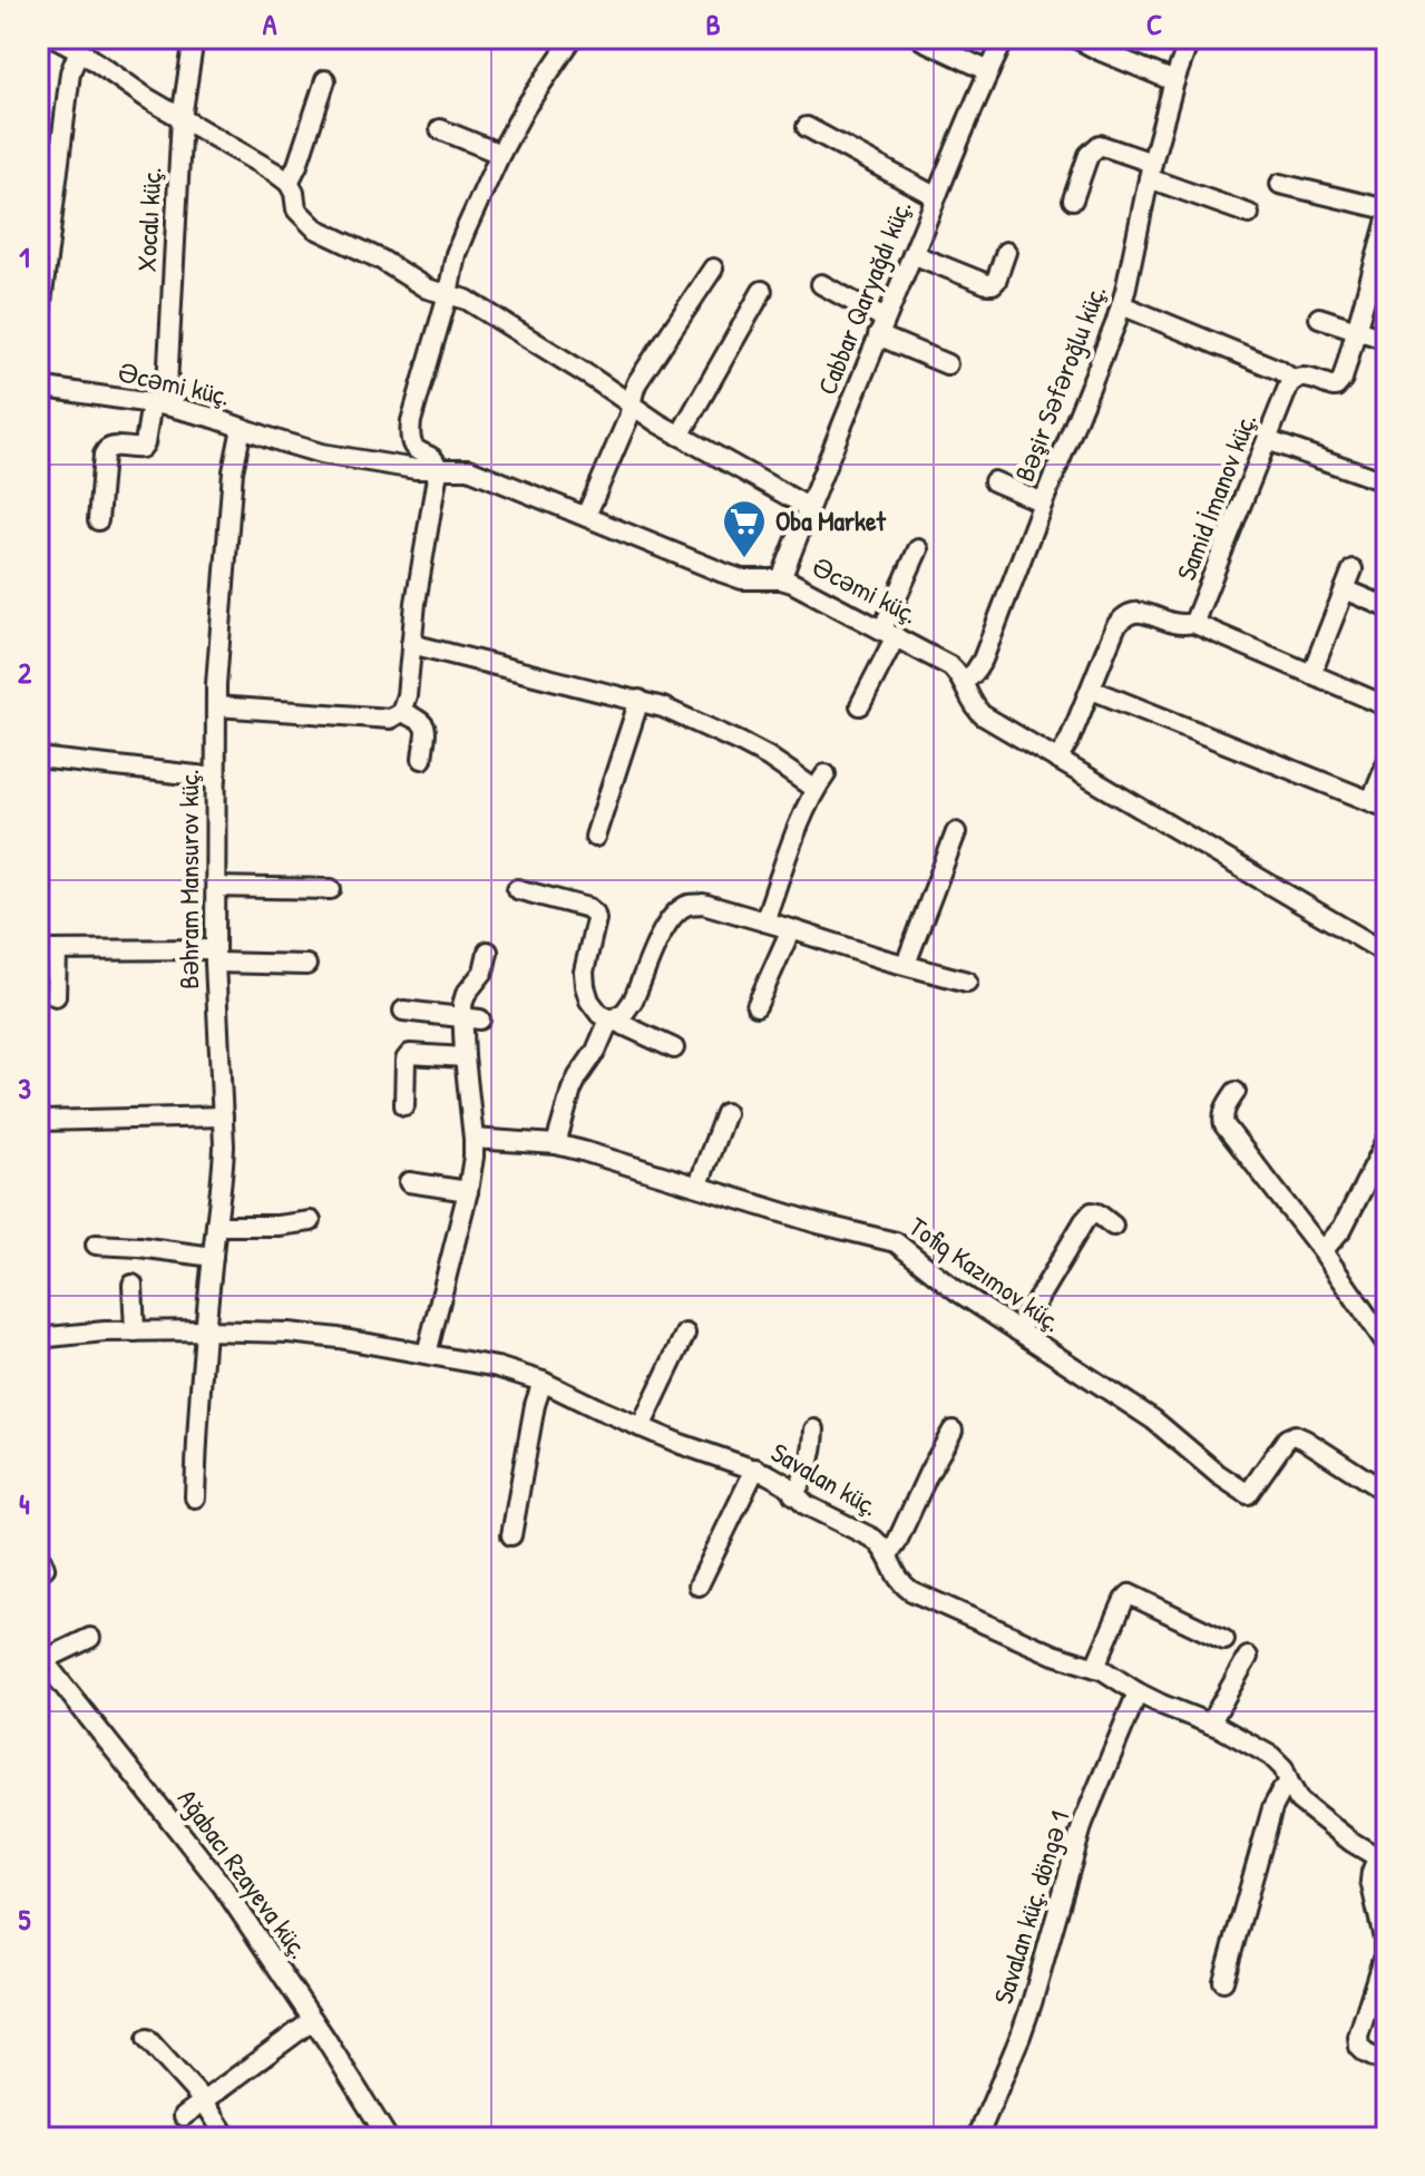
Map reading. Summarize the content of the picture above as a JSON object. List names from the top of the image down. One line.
{"streets":{"street":["Xocalı küç.","Cabbar Qaryağdı küç.","Bəşir Səfəroğlu küç.","Əcəmi küç.","Samid İmanov küç.","Bəhram Mansurov küç.","Tofiq Kazımov küç.","Savalan küç.","Ağabacı Rzayeva küç.","Savalan küç. döngə 1"]},"crossings":[["Xocalı küç.","Əcəmi küç."],["Cabbar Qaryağdı küç.","Əcəmi küç."],["Bəşir Səfəroğlu küç.","Əcəmi küç."],["Əcəmi küç.","Samid İmanov küç."],["Əcəmi küç.","Bəhram Mansurov küç."],["Bəhram Mansurov küç.","Savalan küç."],["Savalan küç.","Savalan küç. döngə 1"]],"places":{"supermarket":["Oba Market"]},"grid":{"columns":["A","B","C"],"rows":["1","2","3","4","5"]}}
